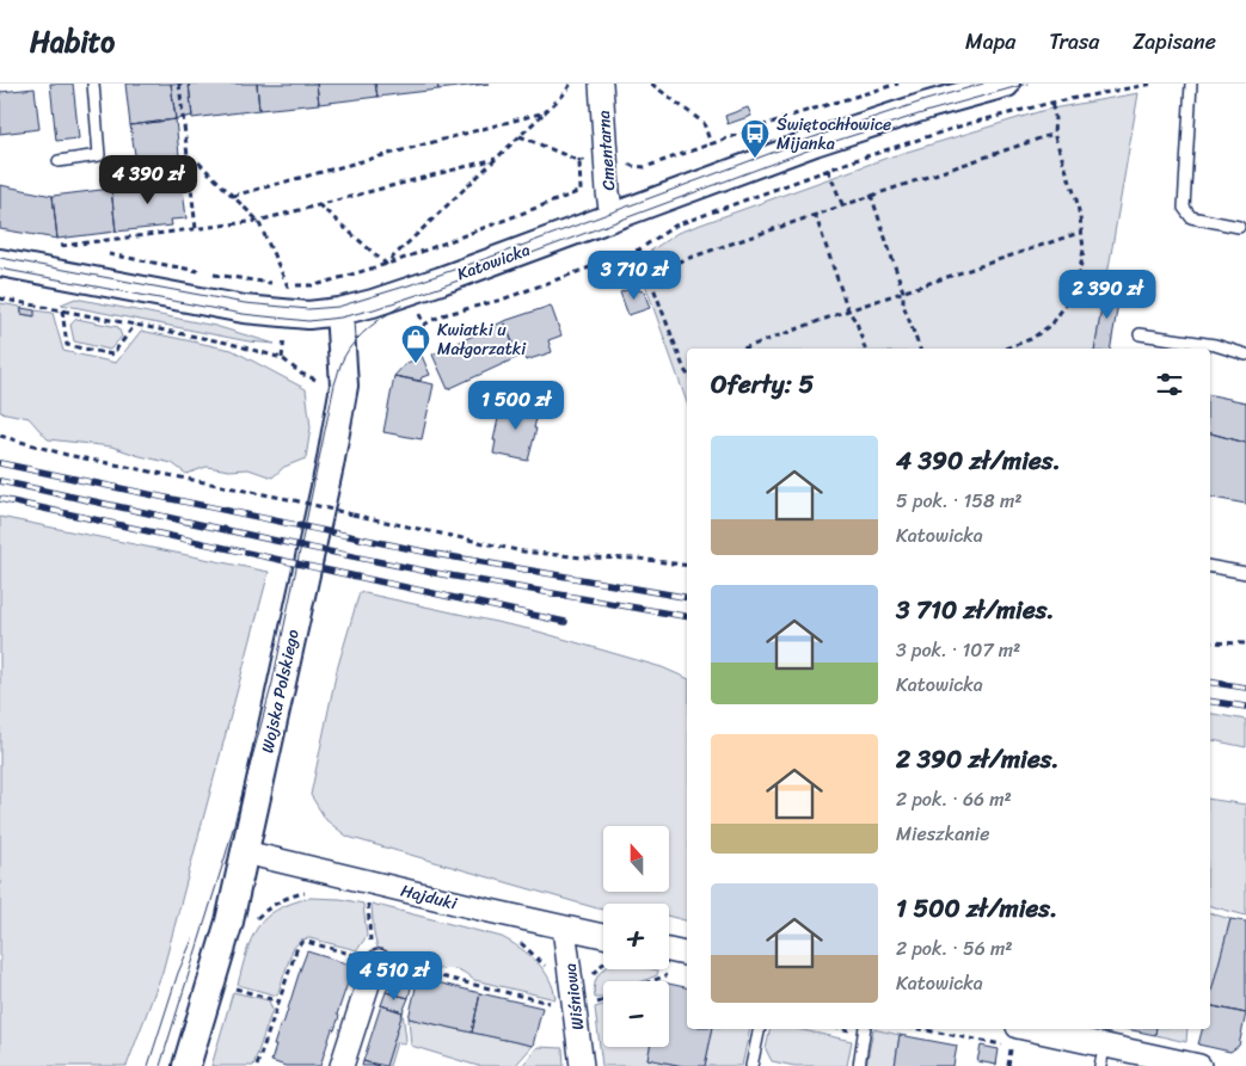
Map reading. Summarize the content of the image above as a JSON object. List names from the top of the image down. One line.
{"streets":{"street":["Cmentarna","Katowicka","Wojska Polskiego","Hajduki","Wiśniowa"]},"crossings":[["Cmentarna","Katowicka"],["Katowicka","Wojska Polskiego"],["Wojska Polskiego","Hajduki"],["Hajduki","Wiśniowa"]],"places":{"bus stop":["Świętochłowice Mijanka"],"shop":["Kwiatki u Małgorzatki"]},"north":"top","page":{"header":"Habito","nav":["Mapa","Trasa","Zapisane"],"price":["4 390 zł","3 710 zł","2 390 zł","1 500 zł","4 510 zł"],"heading":"Oferty: 5","list":[{"name":"4 390 zł/mies.","note":"5 pok. · 158 m² · Katowicka"},{"name":"3 710 zł/mies.","note":"3 pok. · 107 m² · Katowicka"},{"name":"2 390 zł/mies.","note":"2 pok. · 66 m² · Mieszkanie"},{"name":"1 500 zł/mies.","note":"2 pok. · 56 m² · Katowicka"}],"map_buttons":["+","−"]}}
